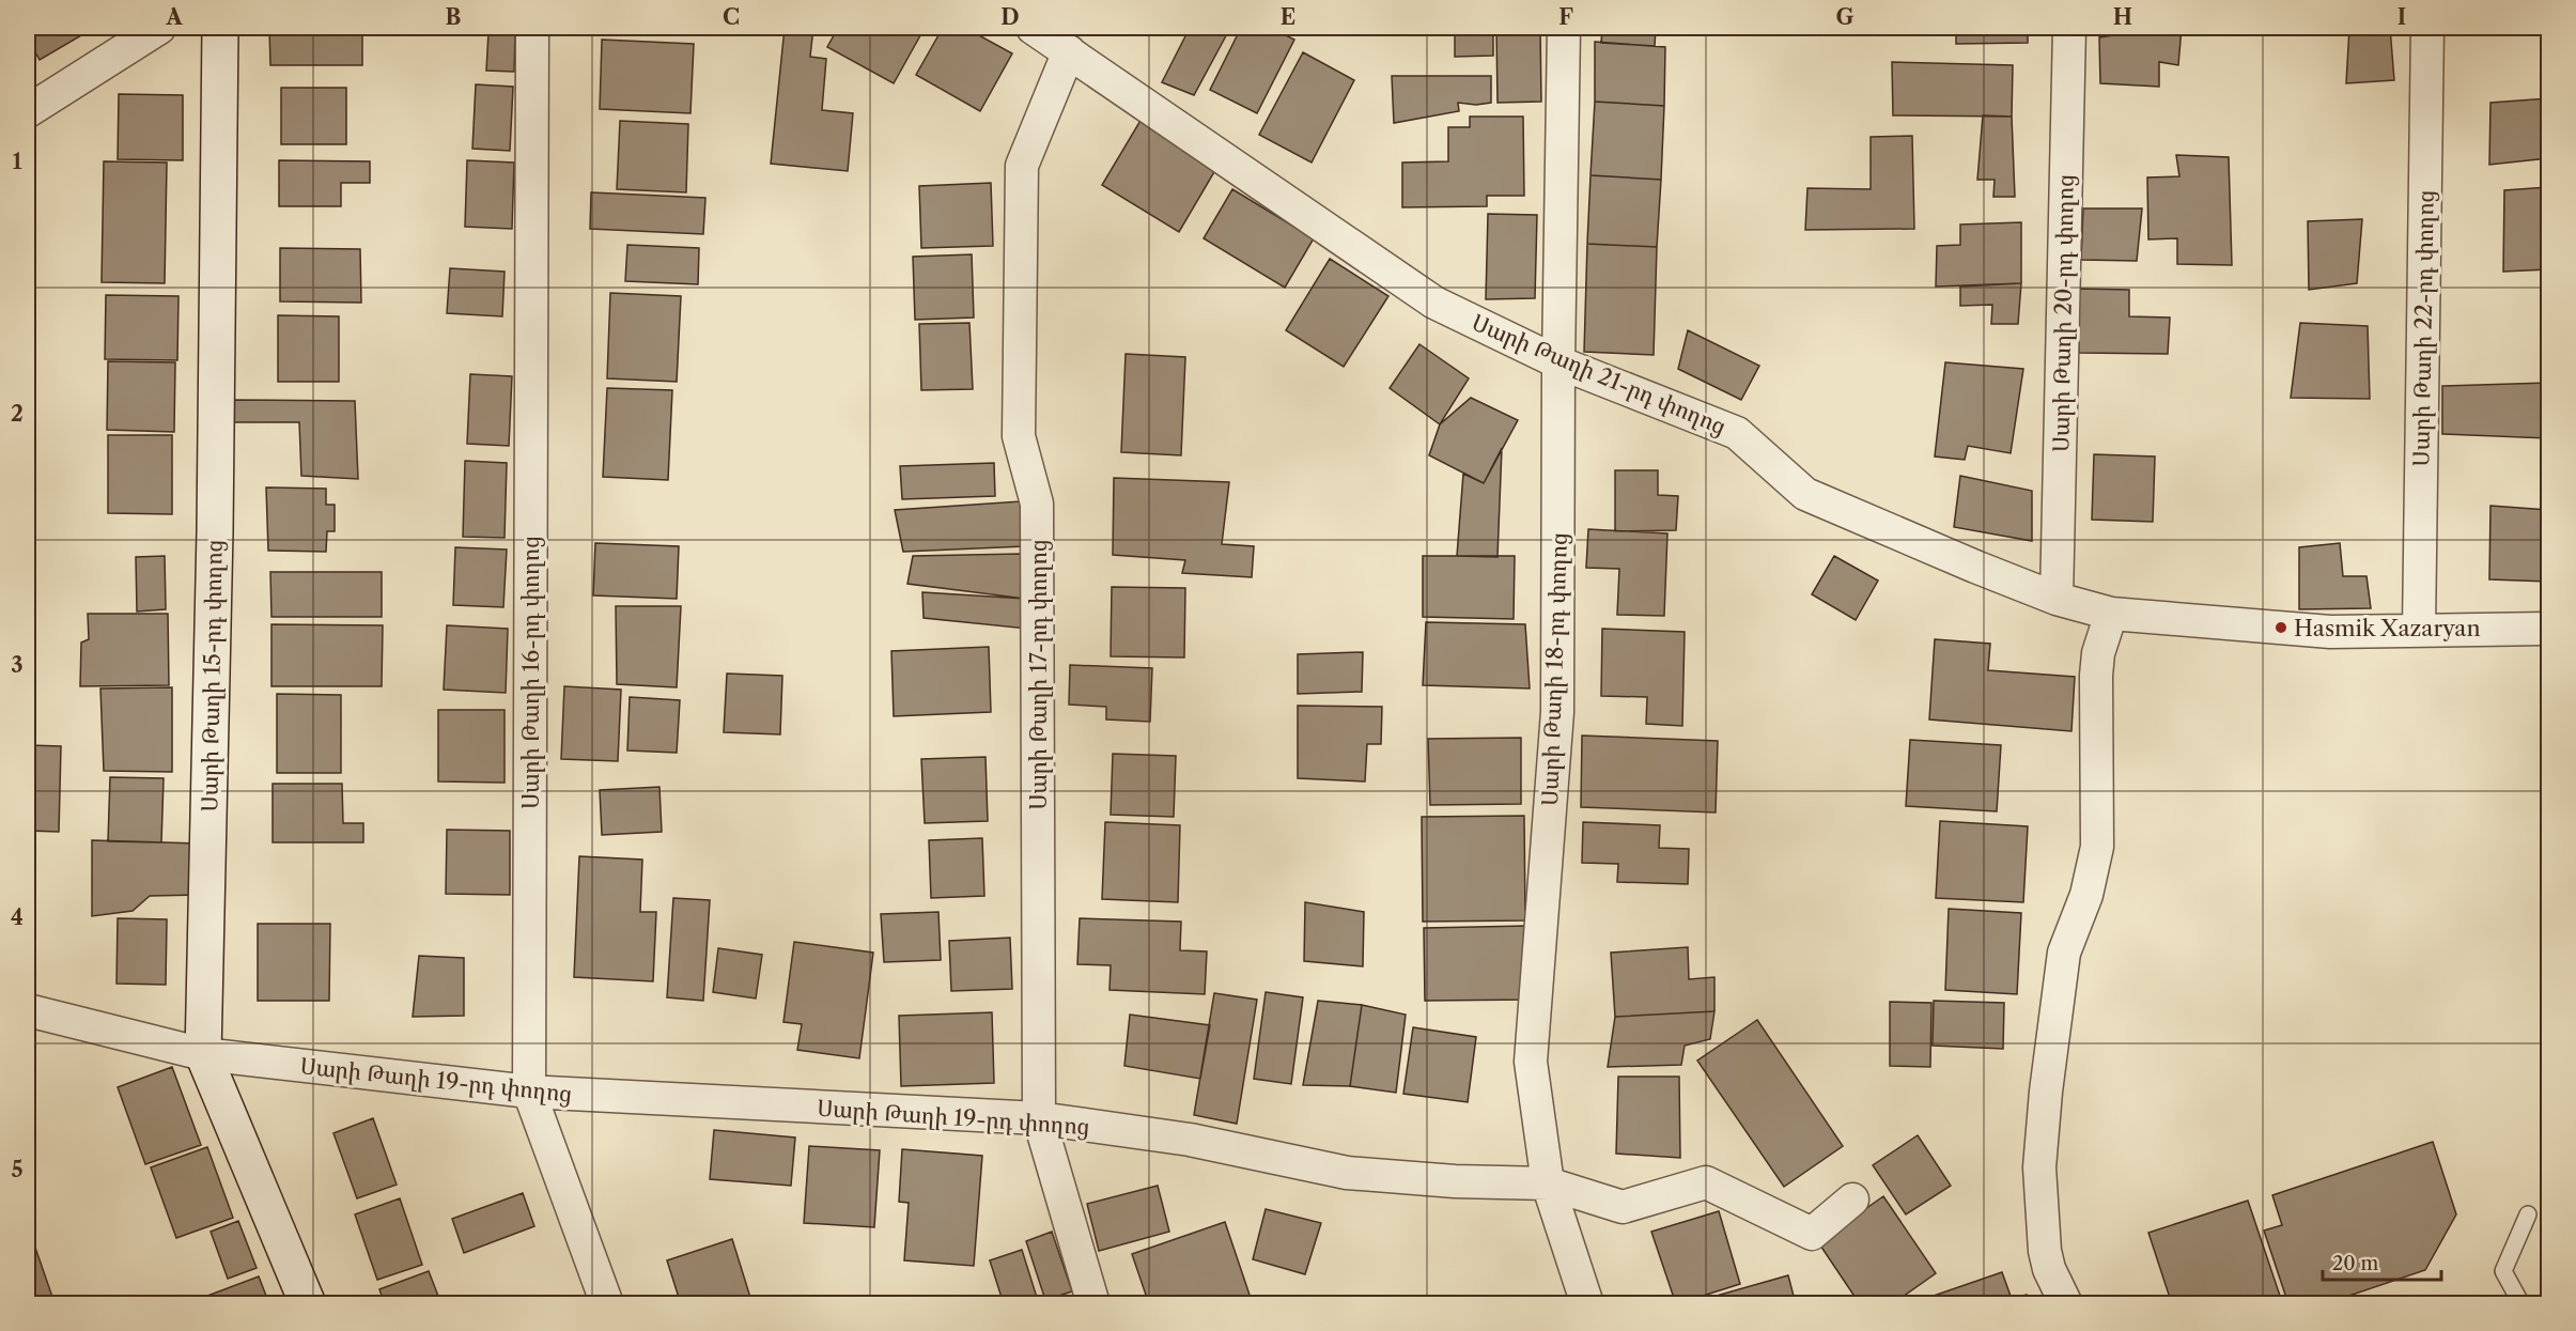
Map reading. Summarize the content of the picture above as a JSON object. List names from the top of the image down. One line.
{"streets":{"street":["Սարի Թաղի 20-րդ փողոց","Սարի Թաղի 22-րդ փողոց","Սարի Թաղի 21-րդ փողոց","Սարի Թաղի 18-րդ փողոց","Սարի Թաղի 16-րդ փողոց","Սարի Թաղի 17-րդ փողոց","Սարի Թաղի 15-րդ փողոց","Սարի Թաղի 19-րդ փողոց"]},"crossings":[["Սարի Թաղի 20-րդ փողոց","Սարի Թաղի 21-րդ փողոց"],["Սարի Թաղի 22-րդ փողոց","Սարի Թաղի 21-րդ փողոց"],["Սարի Թաղի 21-րդ փողոց","Սարի Թաղի 18-րդ փողոց"],["Սարի Թաղի 21-րդ փողոց","Սարի Թաղի 17-րդ փողոց"],["Սարի Թաղի 18-րդ փողոց","Սարի Թաղի 19-րդ փողոց"],["Սարի Թաղի 16-րդ փողոց","Սարի Թաղի 19-րդ փողոց"],["Սարի Թաղի 17-րդ փողոց","Սարի Թաղի 19-րդ փողոց"],["Սարի Թաղի 15-րդ փողոց","Սարի Թաղի 19-րդ փողոց"]],"places":["Hasmik Xazaryan"],"scale_bar":"20 m","grid":{"columns":["A","B","C","D","E","F","G","H","I"],"rows":["1","2","3","4","5"]}}
